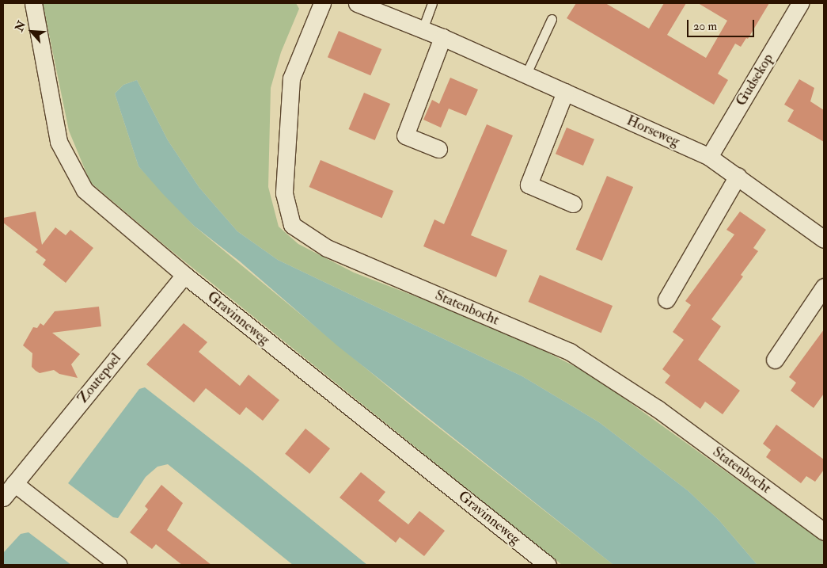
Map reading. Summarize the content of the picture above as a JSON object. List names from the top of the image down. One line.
{"streets":{"street":["Gudsekop","Horseweg","Statenbocht","Gravinneweg","Zoutepoel"]},"crossings":[["Gudsekop","Horseweg"],["Gravinneweg","Zoutepoel"]],"scale_bar":"20 m","north":"top left"}
